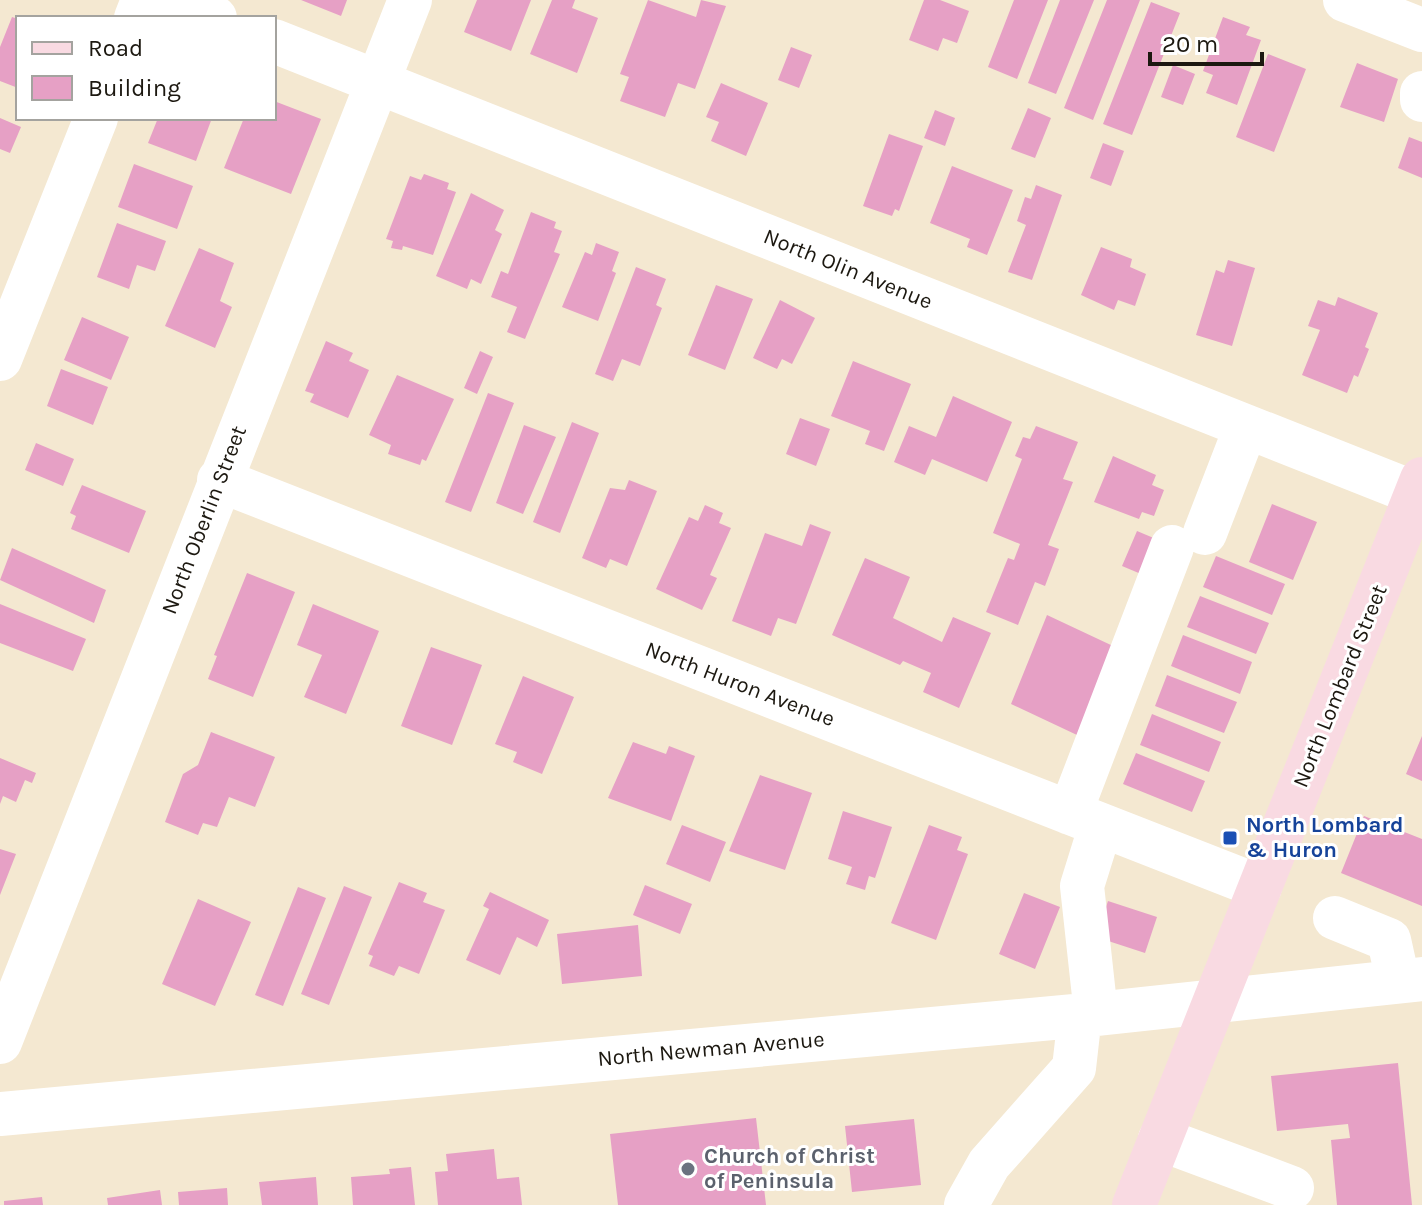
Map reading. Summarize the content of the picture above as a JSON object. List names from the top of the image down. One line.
{"streets":{"main road":["North Lombard Street"],"street":["North Olin Avenue","North Oberlin Street","North Huron Avenue","North Newman Avenue"]},"crossings":[["North Olin Avenue","North Oberlin Street"],["North Olin Avenue","North Lombard Street"],["North Oberlin Street","North Huron Avenue"],["North Huron Avenue","North Lombard Street"],["North Lombard Street","North Newman Avenue"]],"places":{"transit":["North Lombard & Huron"],"other":["Church of Christ of Peninsula"]},"legend":["Road","Building"],"scale_bar":"20 m"}
